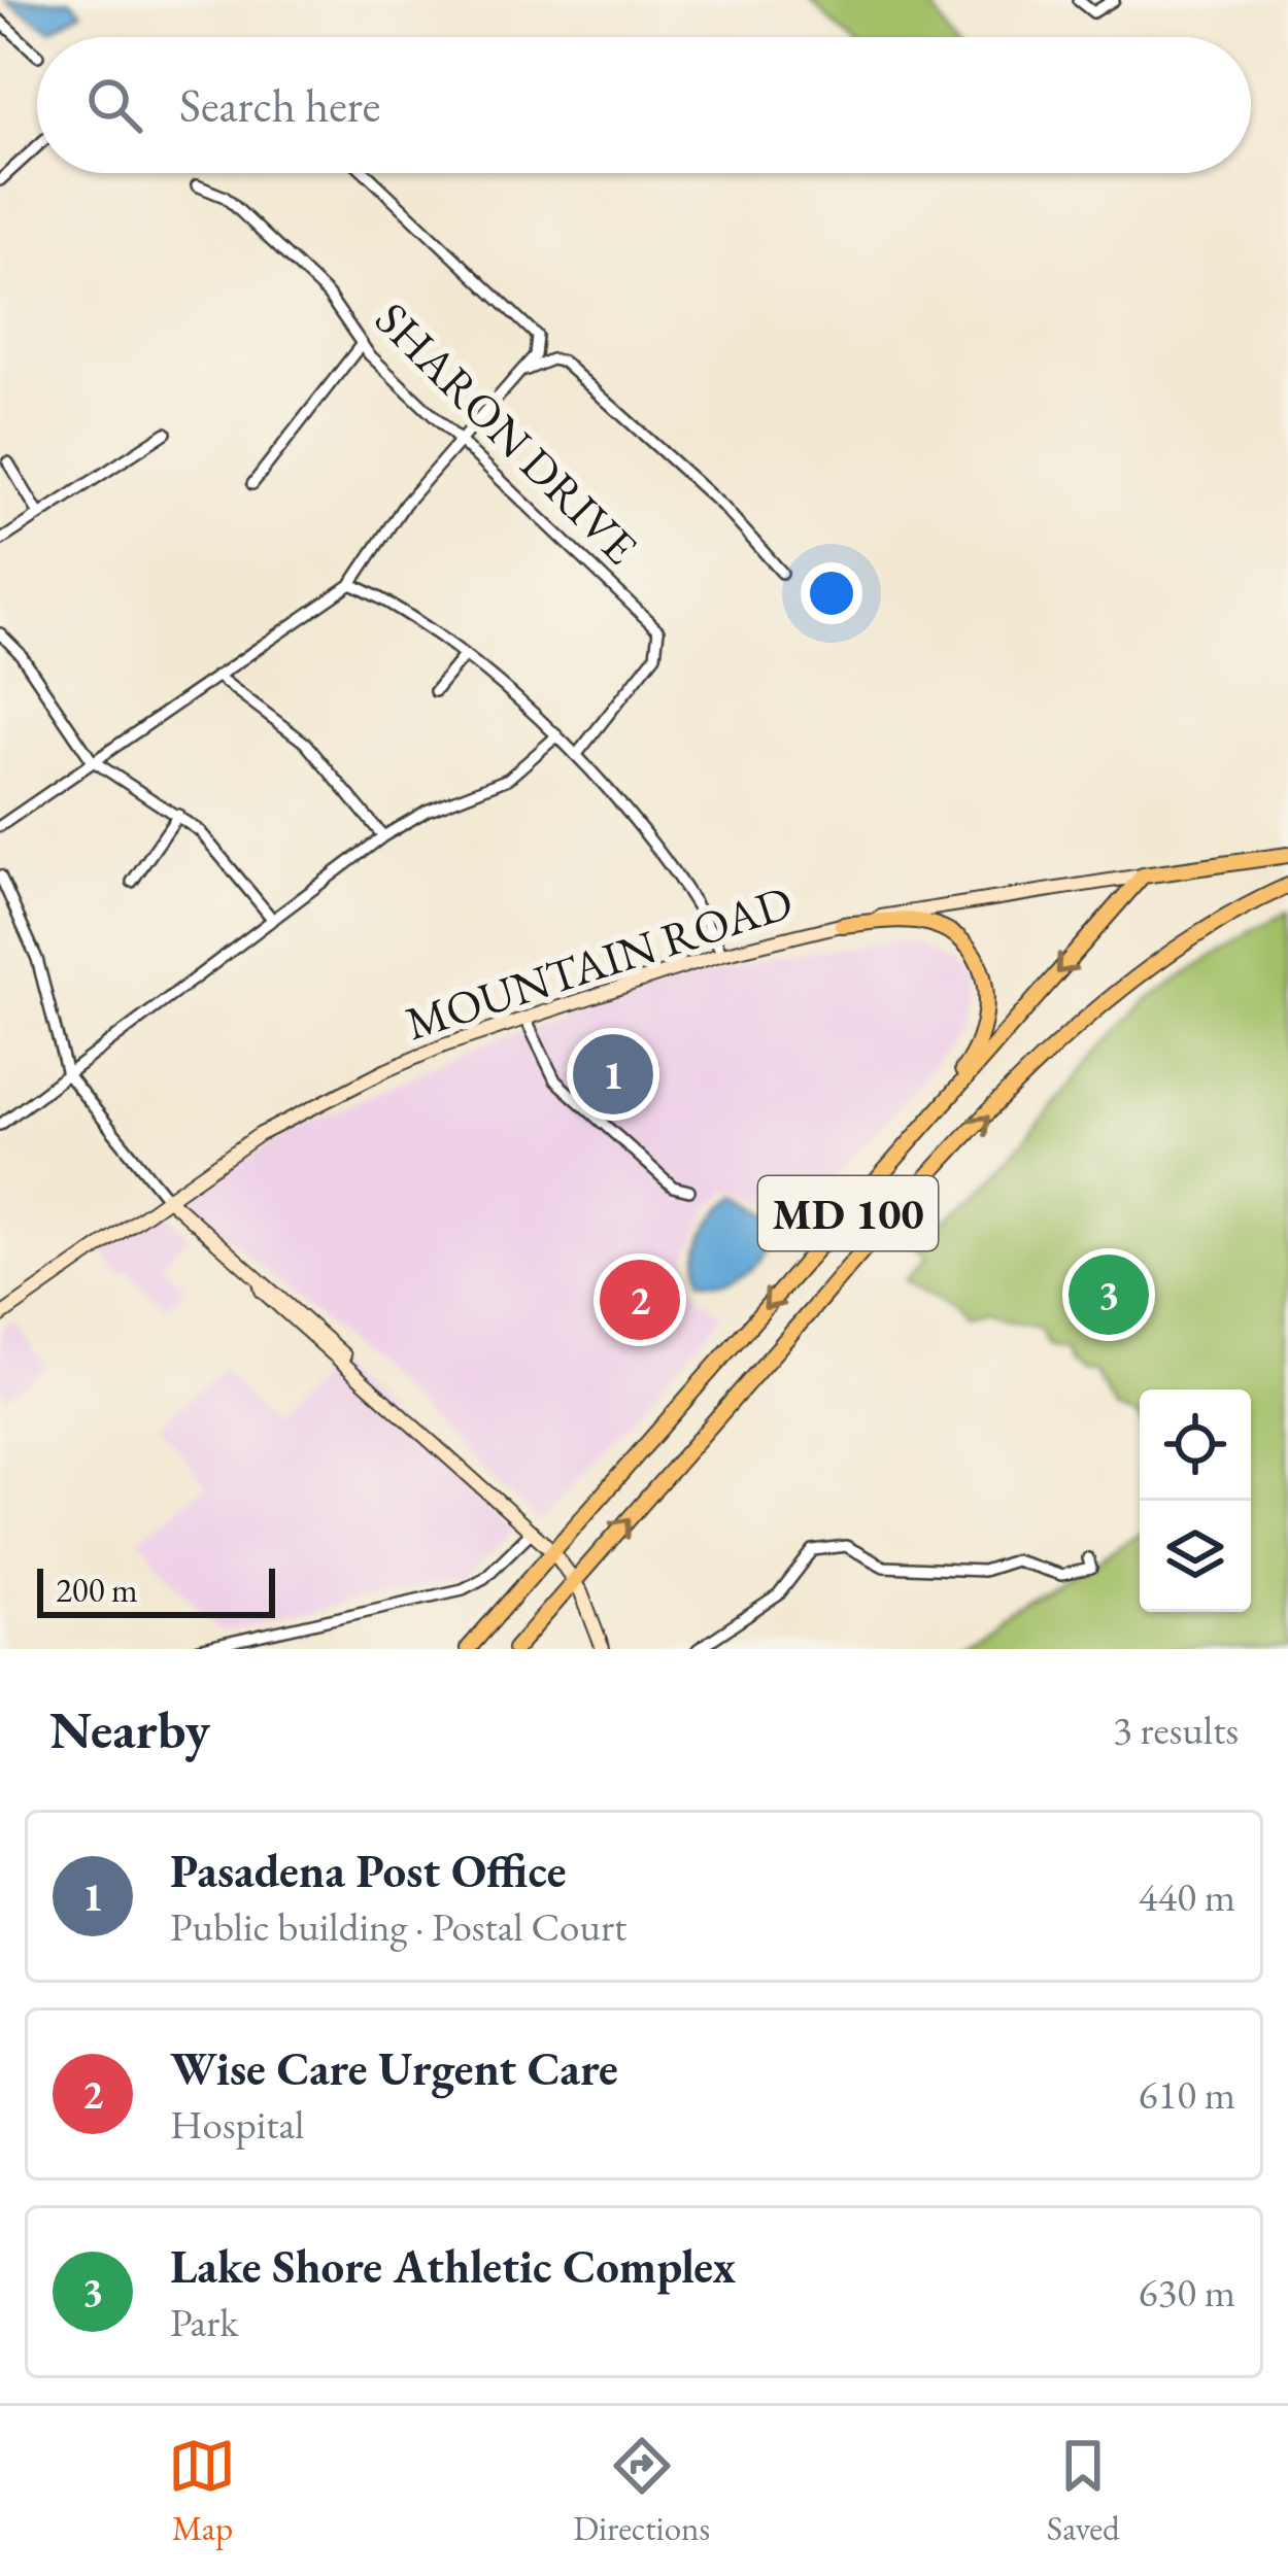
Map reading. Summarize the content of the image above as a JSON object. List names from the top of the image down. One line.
{"streets":{"main road":["MOUNTAIN ROAD","MD 100"],"street":["SHARON DRIVE"]},"crossings":[["MOUNTAIN ROAD","MD 100"]],"scale_bar":"200 m","page":{"search":"Search here","pins":["1","3","2"],"scale":"200 m","heading":["Nearby","3 results"],"list":[{"mark":"1","name":"Pasadena Post Office","note":"Public building · Postal Court","value":"440 m"},{"mark":"2","name":"Wise Care Urgent Care","note":"Hospital","value":"610 m"},{"mark":"3","name":"Lake Shore Athletic Complex","note":"Park","value":"630 m"}],"nav":["Map","Directions","Saved"]}}
